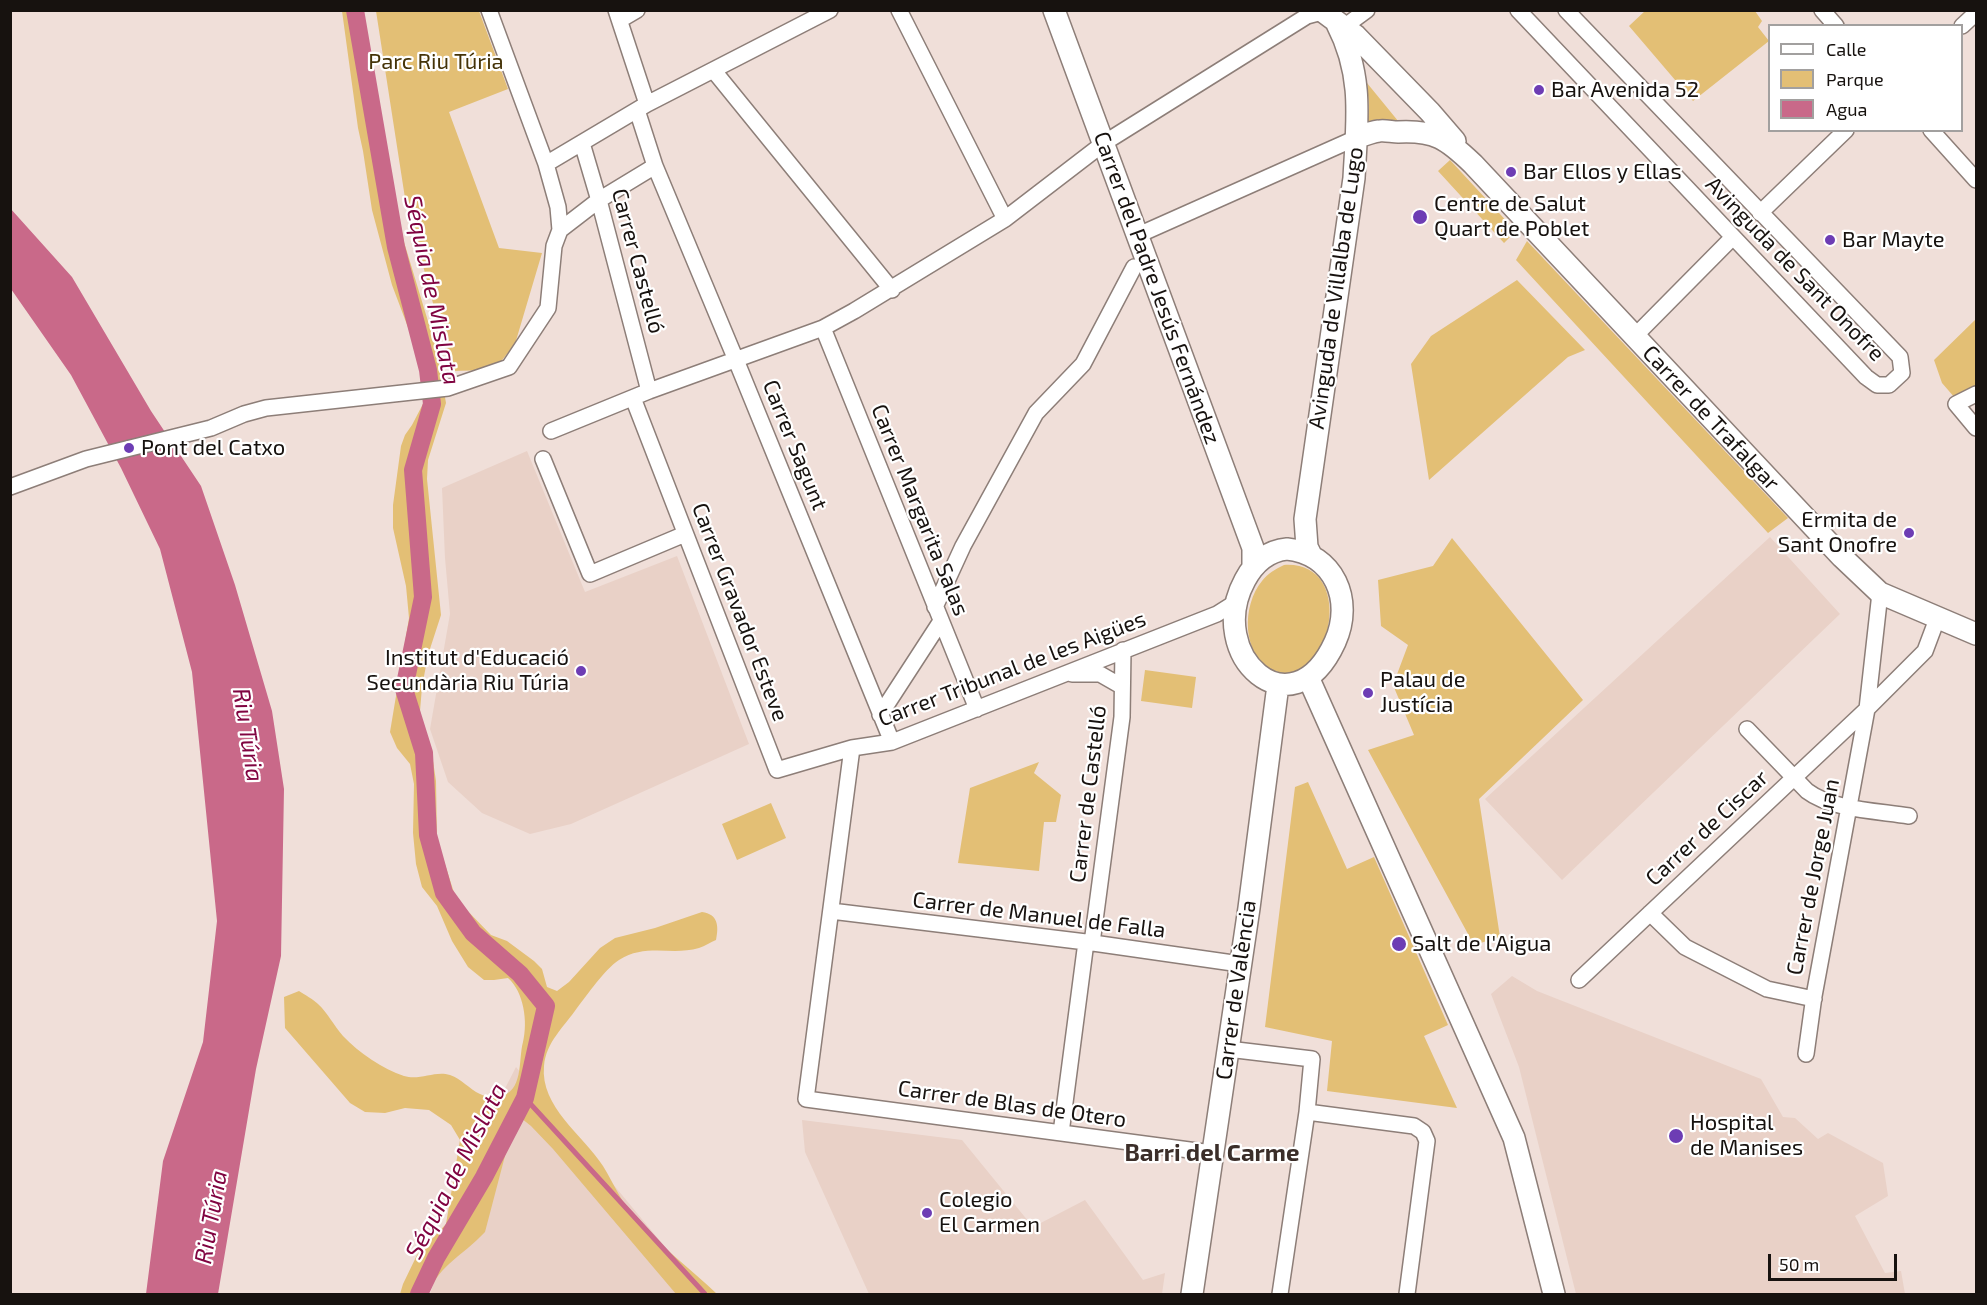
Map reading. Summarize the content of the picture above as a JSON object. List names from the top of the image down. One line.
{"streets":{"street":["Carrer Castelló","Avinguda de Sant Onofre","Carrer del Padre Jesús Fernández","Avinguda de Villalba de Lugo","Carrer de Trafalgar","Carrer Sagunt","Carrer Margarita Salas","Carrer Gravador Esteve","Carrer Tribunal de les Aigües","Carrer de Castelló","Carrer de Ciscar","Carrer de Jorge Juan","Carrer de Manuel de Falla","Carrer de València","Carrer de Blas de Otero"]},"crossings":[["Carrer del Padre Jesús Fernández","Avinguda de Villalba de Lugo"],["Carrer del Padre Jesús Fernández","Carrer Tribunal de les Aigües"],["Carrer del Padre Jesús Fernández","Carrer de València"],["Avinguda de Villalba de Lugo","Carrer de Trafalgar"],["Avinguda de Villalba de Lugo","Carrer Tribunal de les Aigües"],["Avinguda de Villalba de Lugo","Carrer de València"],["Carrer de Trafalgar","Carrer de Ciscar"],["Carrer de Trafalgar","Carrer de Jorge Juan"],["Carrer Sagunt","Carrer Tribunal de les Aigües"],["Carrer Margarita Salas","Carrer Tribunal de les Aigües"],["Carrer Gravador Esteve","Carrer Tribunal de les Aigües"],["Carrer Tribunal de les Aigües","Carrer de Castelló"],["Carrer Tribunal de les Aigües","Carrer de València"],["Carrer de Castelló","Carrer de Manuel de Falla"],["Carrer de Castelló","Carrer de Blas de Otero"],["Carrer de Ciscar","Carrer de Jorge Juan"],["Carrer de Manuel de Falla","Carrer de València"],["Carrer de Manuel de Falla","Carrer de Blas de Otero"],["Carrer de València","Carrer de Blas de Otero"]],"districts":["Barri del Carme"],"water":["Séquia de Mislata","Riu Túria"],"parks":["Parc Riu Túria"],"places":["Bar Avenida 52","Bar Ellos y Ellas","Centre de Salut Quart de Poblet","Bar Mayte","Pont del Catxo","Ermita de Sant Onofre","Institut d'Educació Secundària Riu Túria","Palau de Justícia","Salt de l'Aigua","Hospital de Manises","Colegio El Carmen"],"legend":["Calle","Parque","Agua"],"scale_bar":"50 m"}
